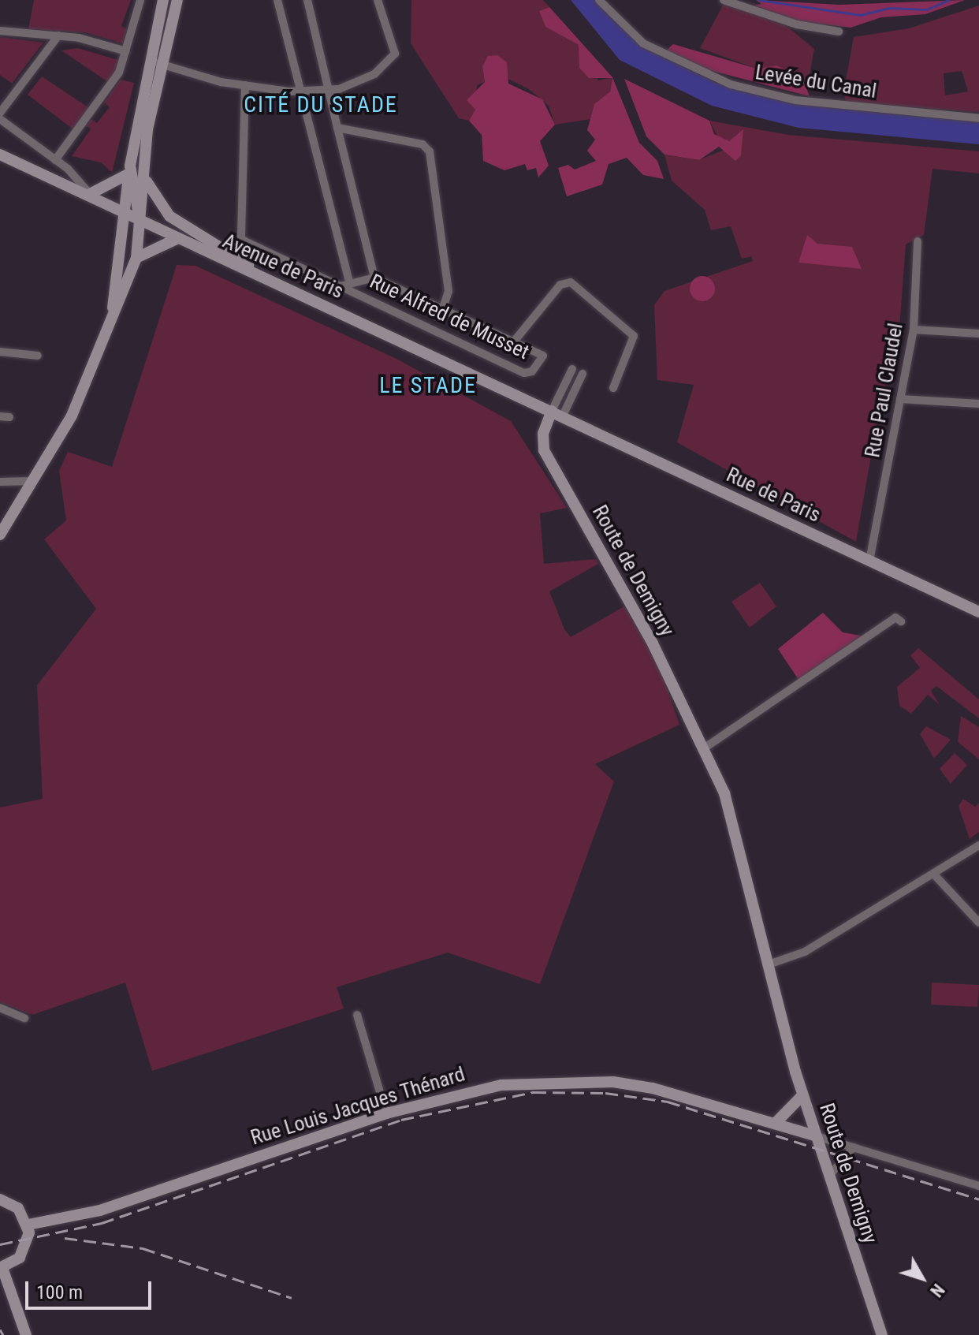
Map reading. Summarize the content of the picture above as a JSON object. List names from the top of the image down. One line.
{"streets":{"main road":["Avenue de Paris","Rue de Paris","Route de Demigny","Rue Louis Jacques Thénard"],"street":["Levée du Canal","Rue Alfred de Musset","Rue Paul Claudel"]},"crossings":[["Avenue de Paris","Rue de Paris"],["Avenue de Paris","Route de Demigny"],["Rue Paul Claudel","Rue de Paris"],["Rue de Paris","Route de Demigny"],["Route de Demigny","Rue Louis Jacques Thénard"]],"districts":["CITÉ DU STADE","LE STADE"],"scale_bar":"100 m","north":"bottom right"}
